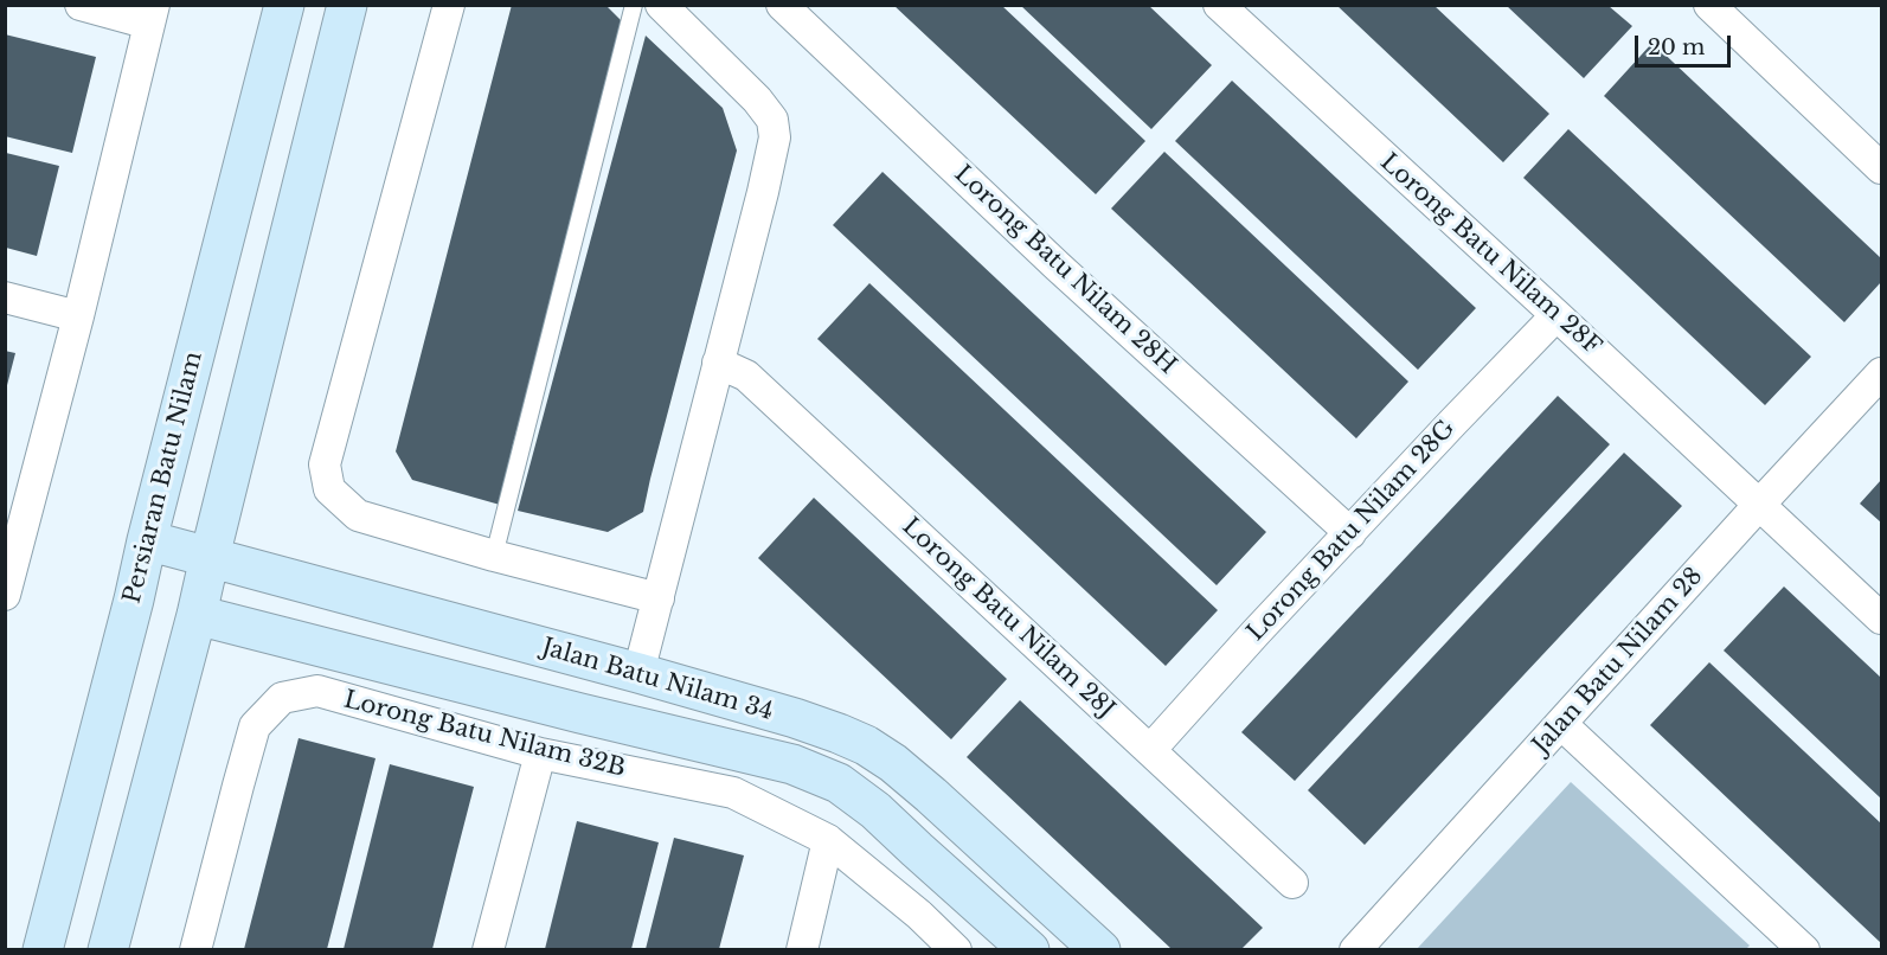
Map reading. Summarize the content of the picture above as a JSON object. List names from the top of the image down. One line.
{"streets":{"street":["Lorong Batu Nilam 28F","Lorong Batu Nilam 28H","Persiaran Batu Nilam","Lorong Batu Nilam 28G","Lorong Batu Nilam 28J","Jalan Batu Nilam 28","Jalan Batu Nilam 34","Lorong Batu Nilam 32B"]},"crossings":[["Lorong Batu Nilam 28F","Lorong Batu Nilam 28G"],["Lorong Batu Nilam 28F","Jalan Batu Nilam 28"],["Lorong Batu Nilam 28H","Lorong Batu Nilam 28G"],["Persiaran Batu Nilam","Jalan Batu Nilam 34"],["Lorong Batu Nilam 28G","Lorong Batu Nilam 28J"]],"scale_bar":"20 m"}
